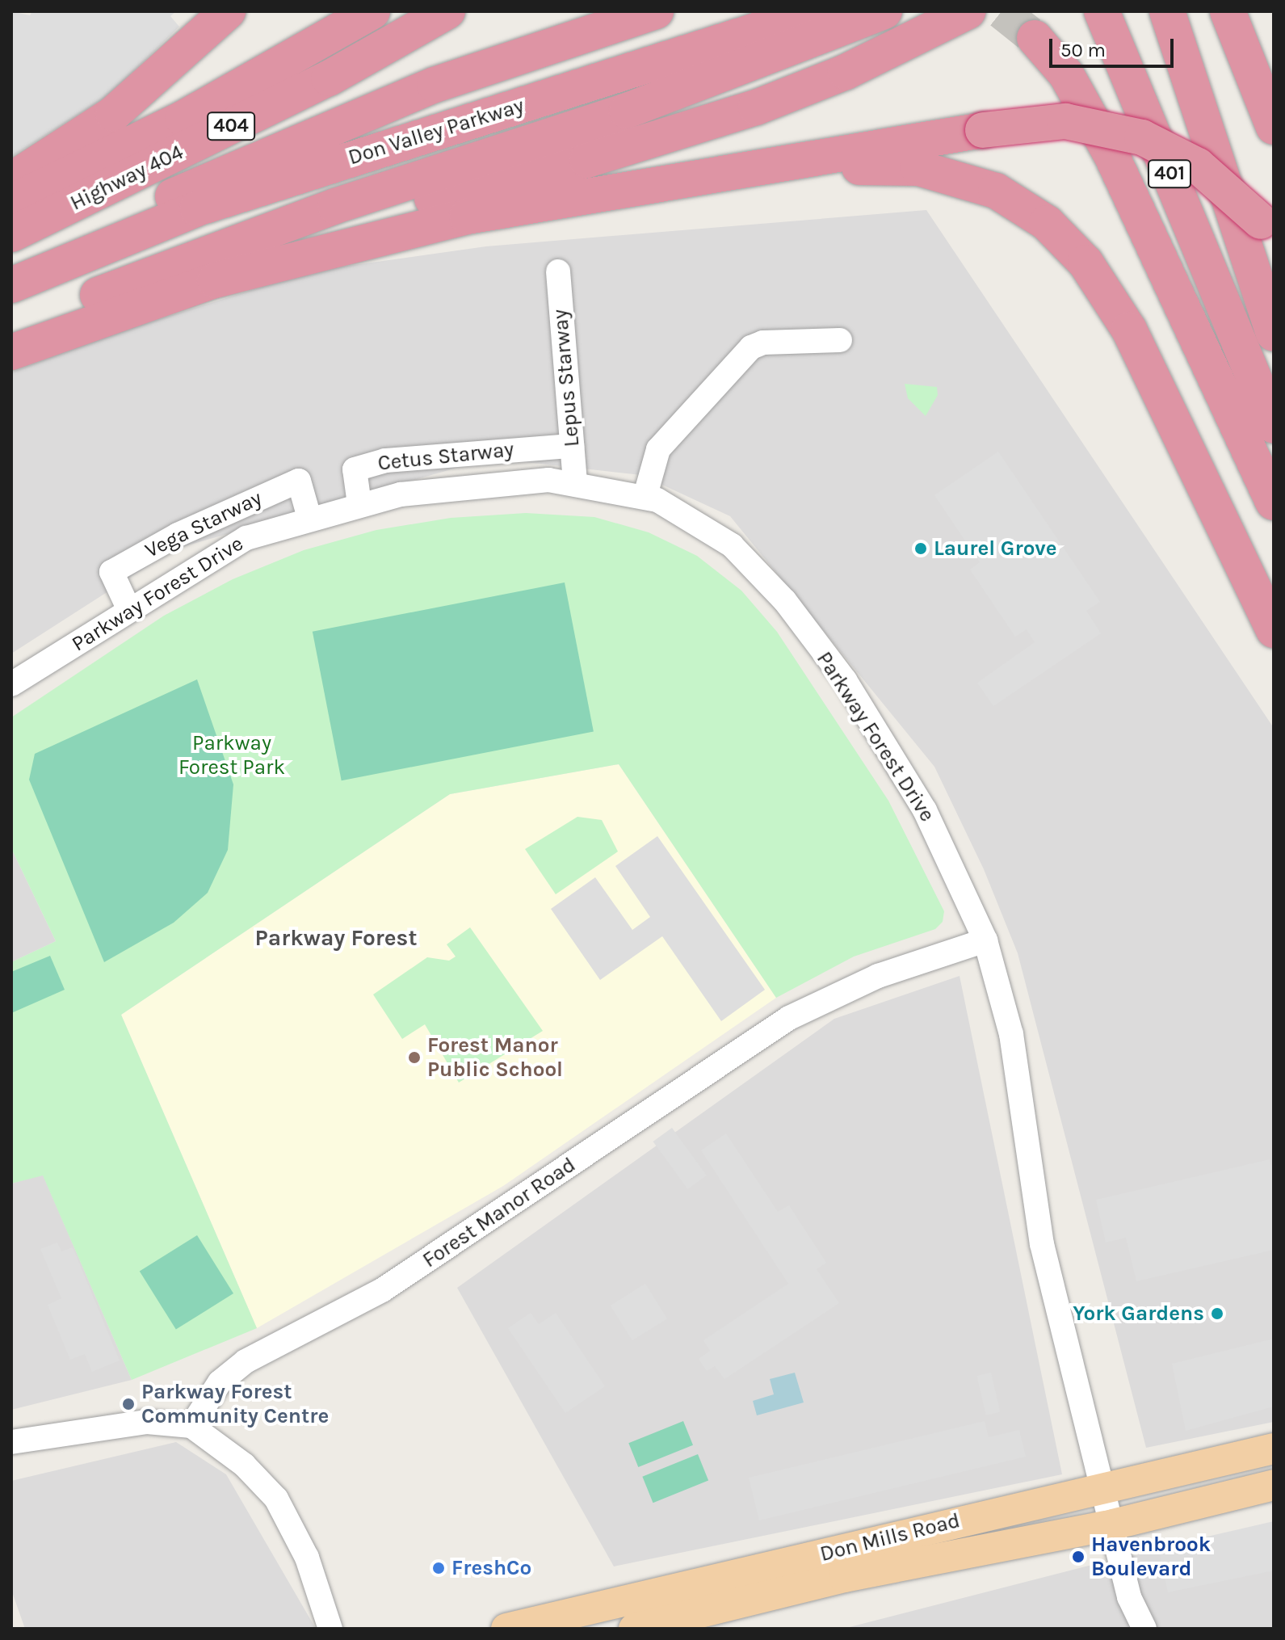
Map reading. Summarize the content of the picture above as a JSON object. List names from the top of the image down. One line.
{"streets":{"highway":["404","Don Valley Parkway","401","Highway 404"],"main road":["Don Mills Road"],"street":["Lepus Starway","Cetus Starway","Vega Starway","Parkway Forest Drive","Forest Manor Road"]},"crossings":[["Lepus Starway","Cetus Starway"],["Lepus Starway","Parkway Forest Drive"],["Cetus Starway","Parkway Forest Drive"],["Vega Starway","Parkway Forest Drive"],["Parkway Forest Drive","Forest Manor Road"],["Parkway Forest Drive","Don Mills Road"]],"districts":["Parkway Forest"],"parks":["Parkway Forest Park"],"places":["Laurel Grove","Forest Manor Public School","York Gardens","Parkway Forest Community Centre","Havenbrook Boulevard","FreshCo"],"scale_bar":"50 m"}
